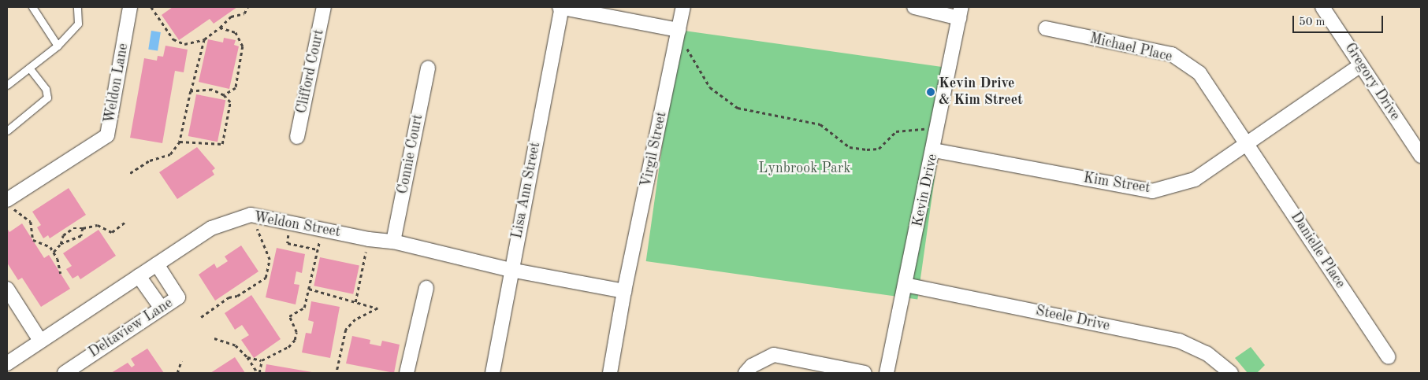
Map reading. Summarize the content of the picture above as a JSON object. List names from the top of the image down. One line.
{"streets":{"street":["Michael Place","Clifford Court","Gregory Drive","Weldon Lane","Virgil Street","Connie Court","Kim Street","Lisa Ann Street","Kevin Drive","Weldon Street","Danielle Place","Steele Drive","Deltaview Lane"]},"crossings":[["Michael Place","Kim Street"],["Michael Place","Danielle Place"],["Gregory Drive","Kim Street"],["Virgil Street","Weldon Street"],["Connie Court","Weldon Street"],["Kim Street","Kevin Drive"],["Kim Street","Danielle Place"],["Lisa Ann Street","Weldon Street"],["Kevin Drive","Steele Drive"],["Weldon Street","Deltaview Lane"]],"parks":["Lynbrook Park"],"places":["Kevin Drive & Kim Street"],"scale_bar":"50 m"}
